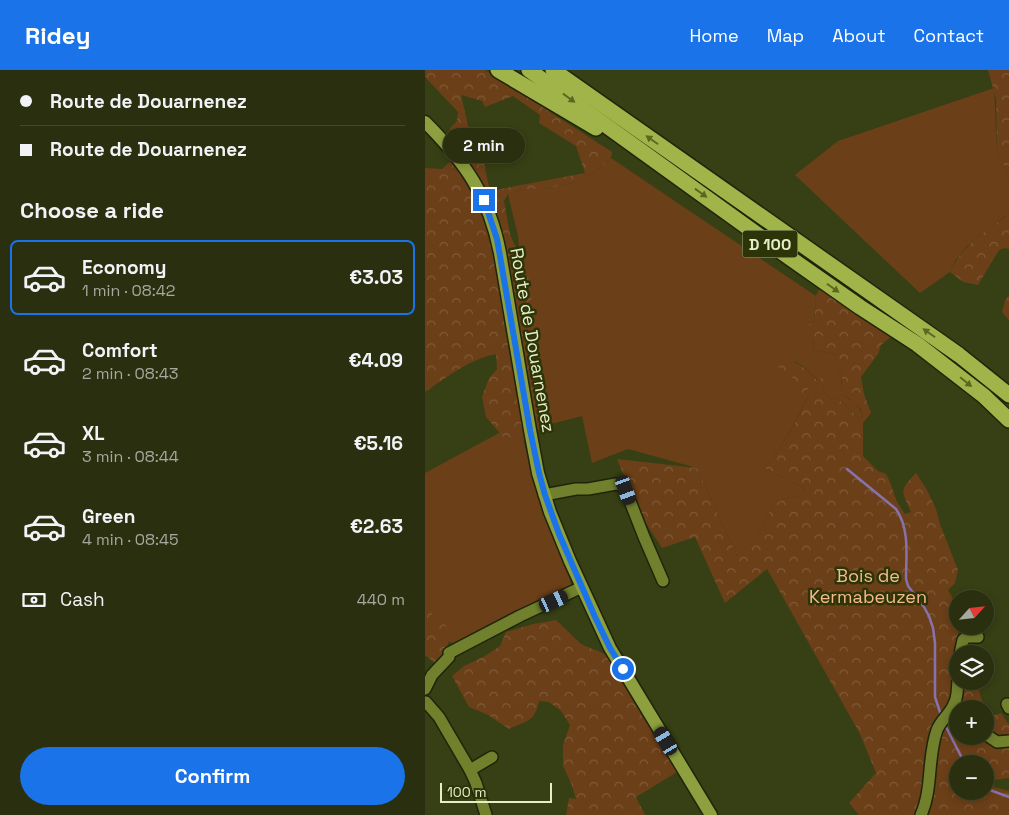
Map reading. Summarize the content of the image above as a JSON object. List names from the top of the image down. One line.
{"streets":{"highway":["D 100"],"main road":["Route de Douarnenez"]},"parks":["Bois de Kermabeuzen"],"scale_bar":"100 m","north":"top right","page":{"header":"Ridey","nav":["Home","Map","About","Contact"],"banner":["Route de Douarnenez","Route de Douarnenez"],"bubble":"2 min","heading":"Choose a ride","list":[{"name":"Economy","note":"1 min · 08:42","value":"€3.03"},{"name":"Comfort","note":"2 min · 08:43","value":"€4.09"},{"name":"XL","note":"3 min · 08:44","value":"€5.16"},{"name":"Green","note":"4 min · 08:45","value":"€2.63"}],"pay":["Cash","440 m"],"map_buttons":["+","−"],"buttons":"Confirm","scale":"100 m"}}
